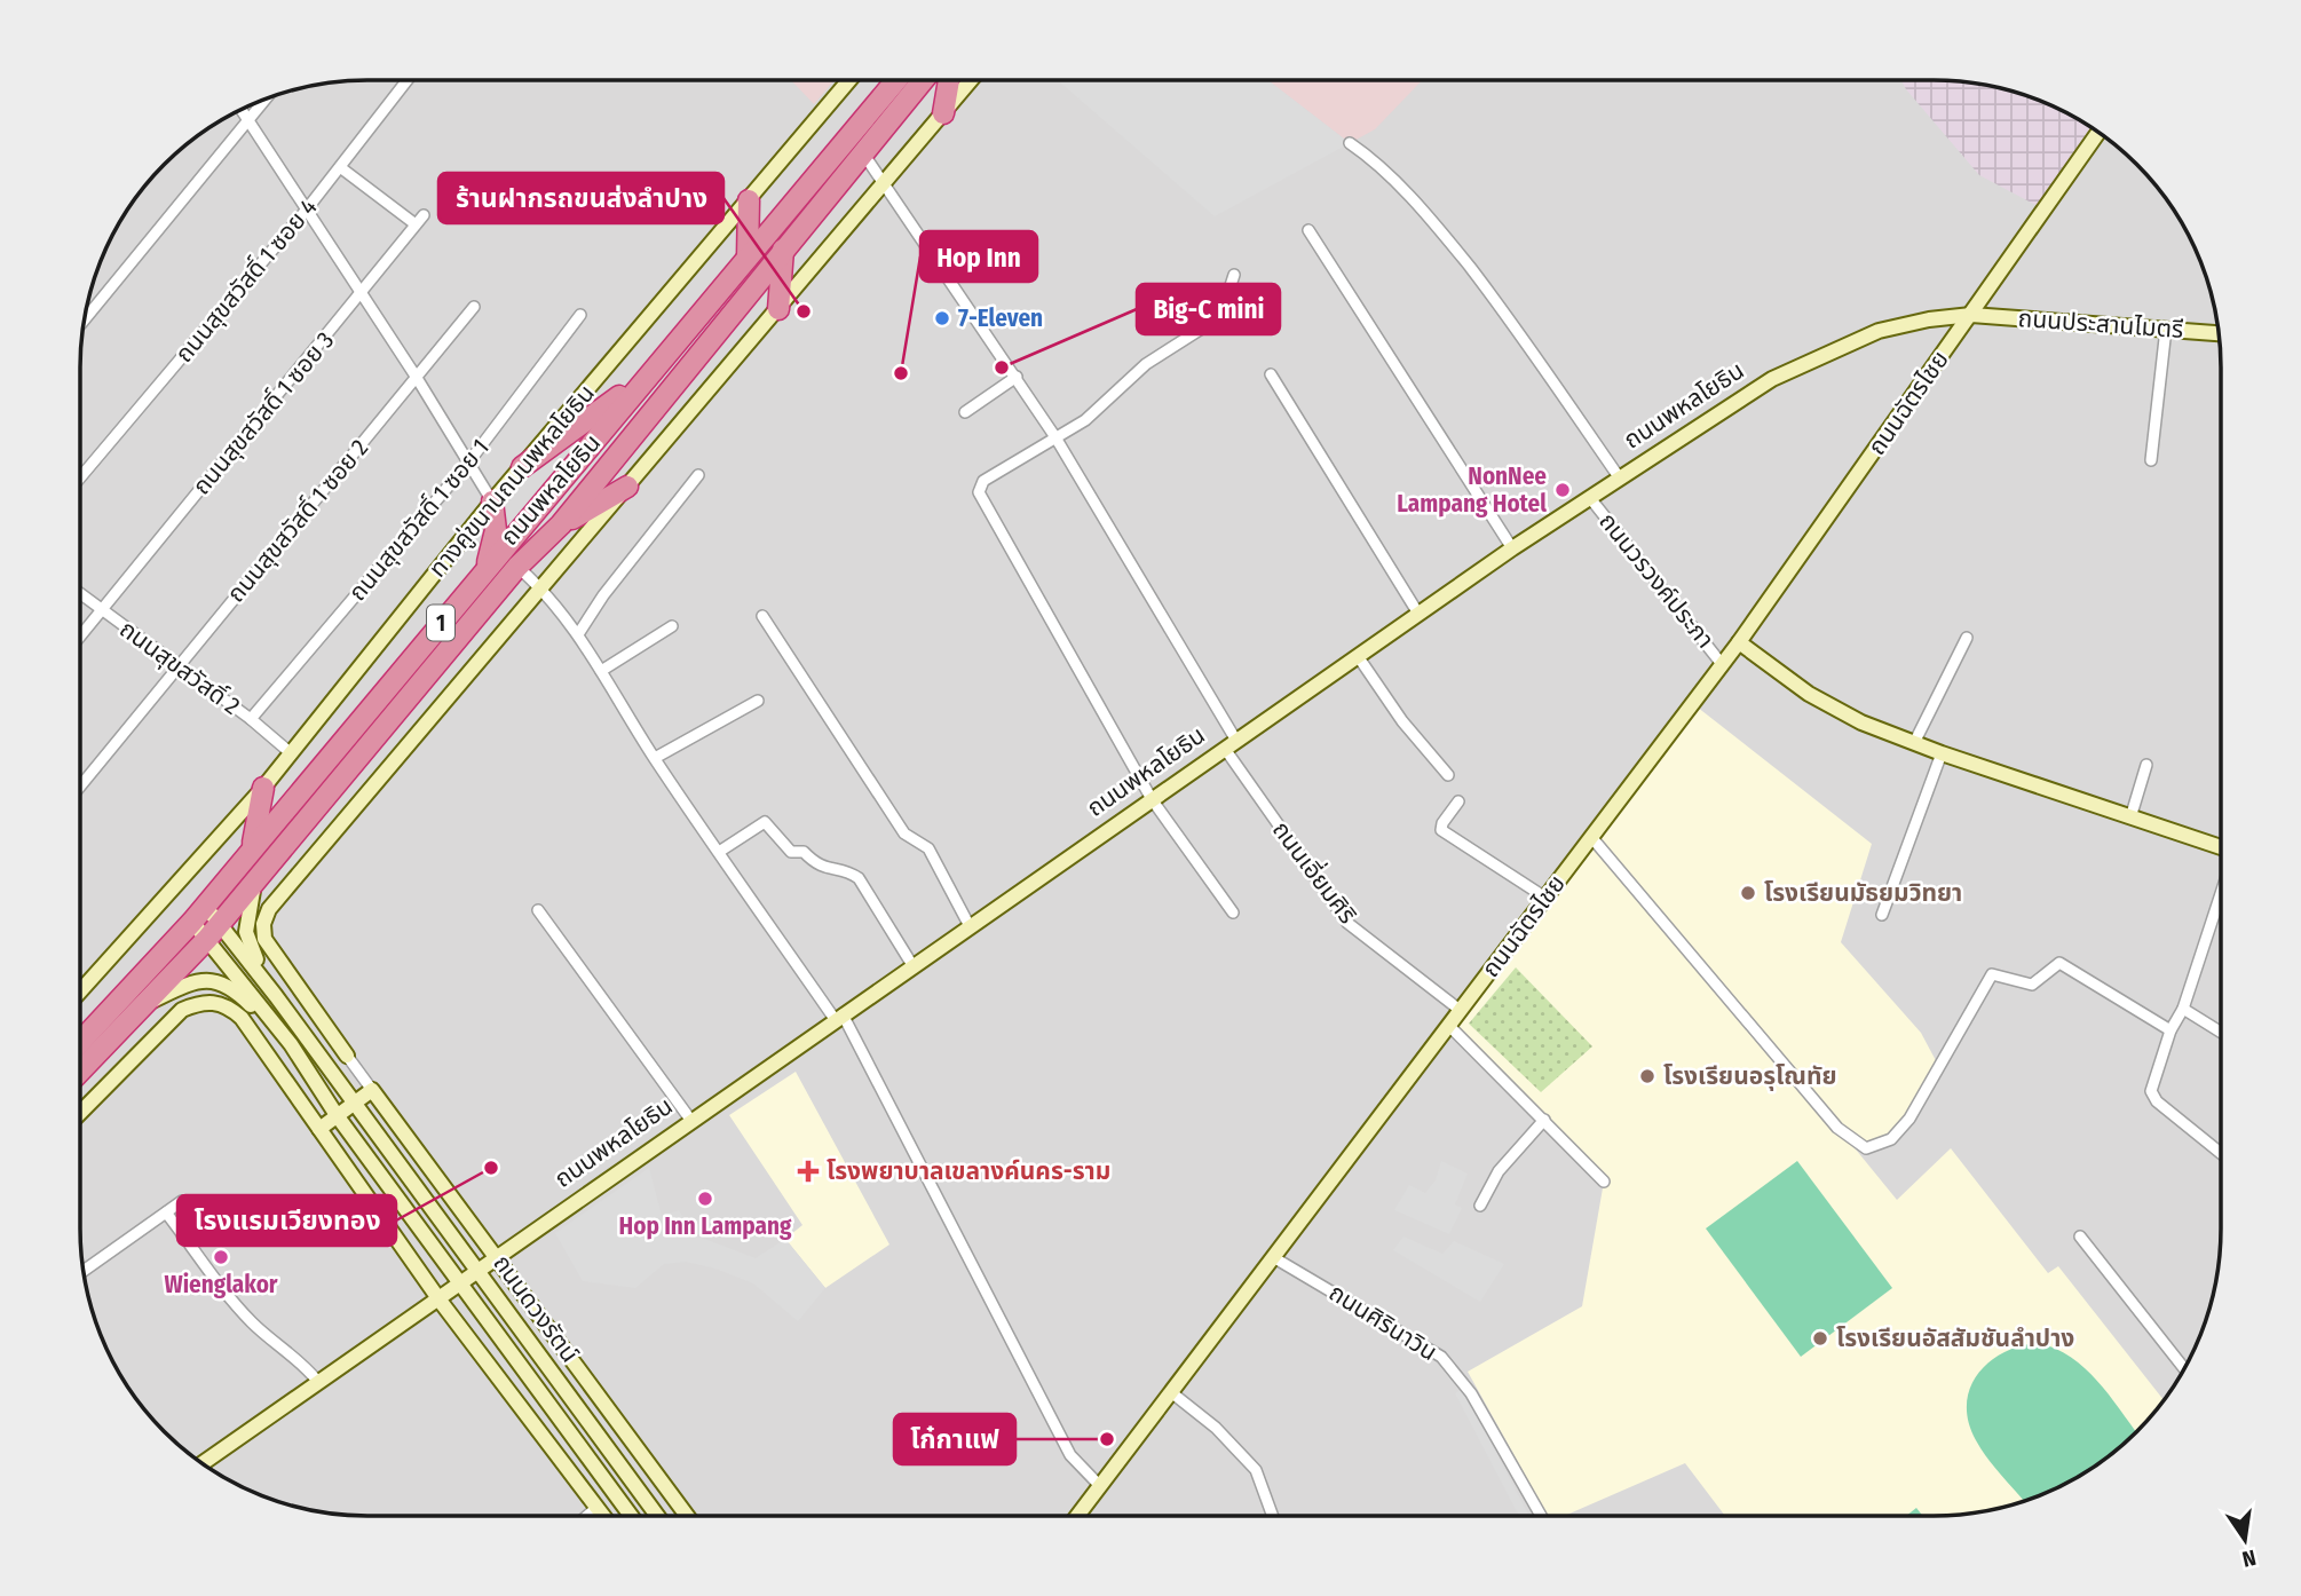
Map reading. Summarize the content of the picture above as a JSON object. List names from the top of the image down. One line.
{"streets":{"highway":["ถนนพหลโยธิน","1"],"main road":["ถนนประสานไมตรี","ถนนฉัตรไชย","ทางคู่ขนานถนนพหลโยธิน","ถนนดวงรัตน์"],"street":["ถนนสุขสวัสดิ์ 1 ซอย 4","ถนนสุขสวัสดิ์ 1 ซอย 3","ถนนสุขสวัสดิ์ 1 ซอย 1","ถนนสุขสวัสดิ์ 1 ซอย 2","ถนนวรวงค์ประภา","ถนนสุขสวัสดิ์ 2","ถนนเอี่ยมศิริ","ถนนศิรินาวิน"]},"crossings":[["ถนนสุขสวัสดิ์ 1 ซอย 4","ถนนสุขสวัสดิ์ 1 ซอย 3"],["ถนนประสานไมตรี","ถนนฉัตรไชย"],["ถนนประสานไมตรี","ถนนพหลโยธิน"],["ถนนฉัตรไชย","ถนนพหลโยธิน"],["ถนนฉัตรไชย","ถนนวรวงค์ประภา"],["ถนนฉัตรไชย","ถนนเอี่ยมศิริ"],["ถนนฉัตรไชย","ถนนศิรินาวิน"],["ถนนพหลโยธิน","ถนนวรวงค์ประภา"],["ถนนพหลโยธิน","ถนนเอี่ยมศิริ"],["ถนนพหลโยธิน","ถนนดวงรัตน์"],["ถนนสุขสวัสดิ์ 1 ซอย 3","ถนนสุขสวัสดิ์ 2"],["ทางคู่ขนานถนนพหลโยธิน","ถนนสุขสวัสดิ์ 2"],["ถนนสุขสวัสดิ์ 1 ซอย 1","ถนนสุขสวัสดิ์ 2"],["ถนนสุขสวัสดิ์ 1 ซอย 2","ถนนสุขสวัสดิ์ 2"],["1","ถนนเอี่ยมศิริ"]],"places":{"other":["ร้านฝากรถขนส่งลำปาง","7-Eleven","Big-C mini","Hop Inn","NonNee Lampang Hotel","โรงเรียนมัธยมวิทยา","โรงเรียนอรุโณทัย","โรงแรมเวียงทอง","Hop Inn Lampang","Wienglakor","โรงเรียนอัสสัมชันลำปาง","โก๋กาแฟ"],"health":["โรงพยาบาลเขลางค์นคร-ราม"]},"north":"bottom"}
